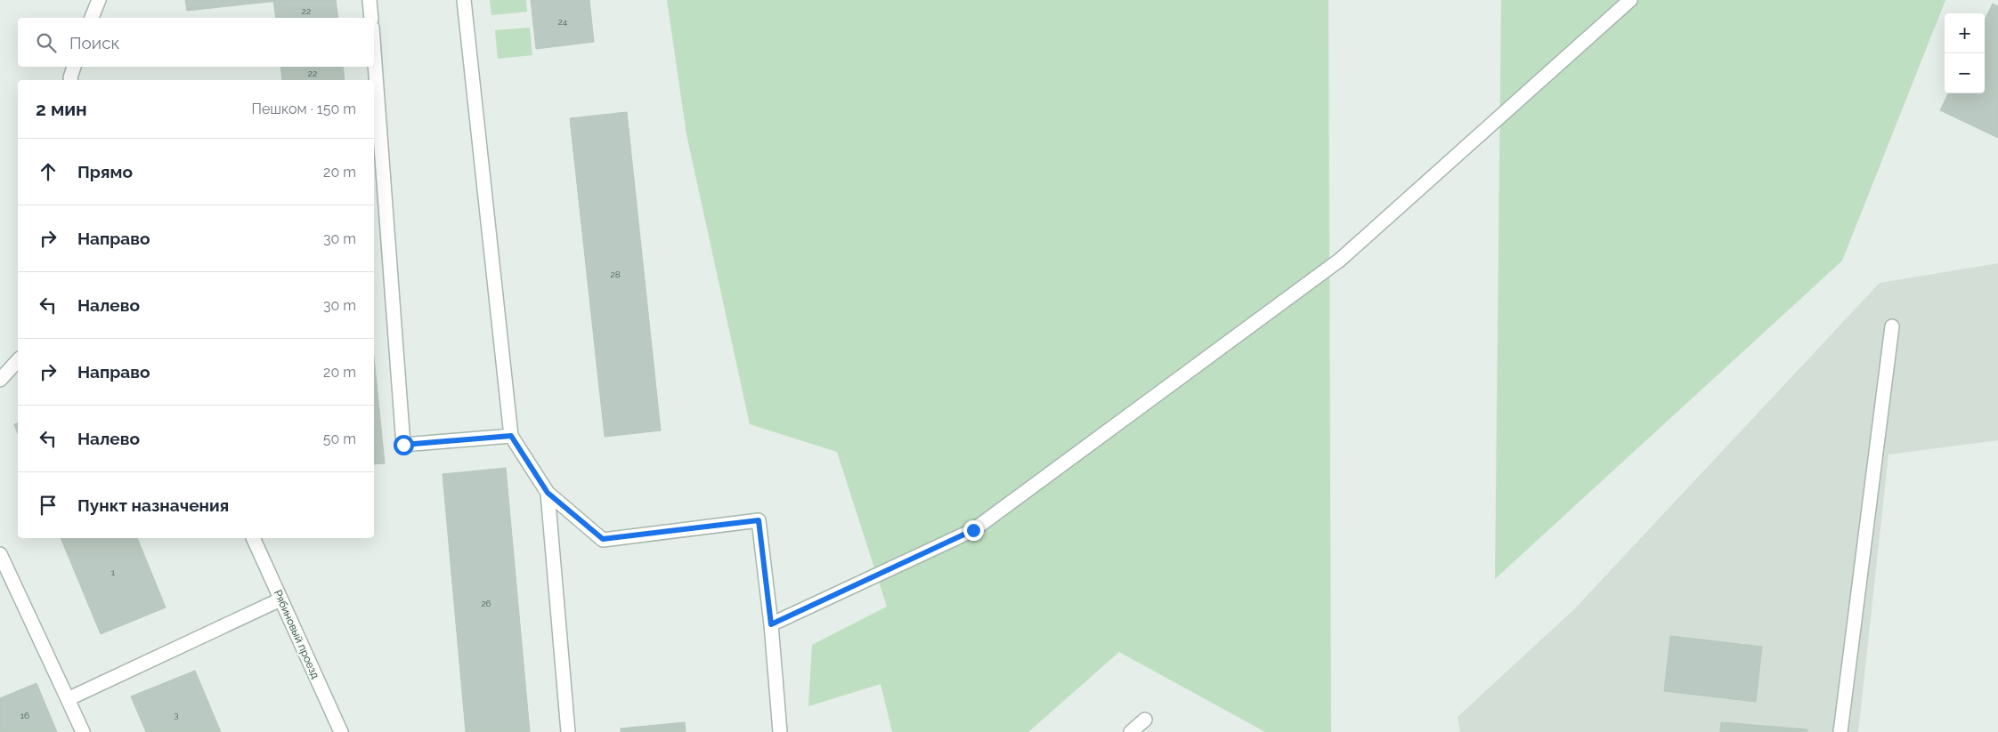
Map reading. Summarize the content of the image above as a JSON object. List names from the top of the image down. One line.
{"streets":{"street":["Рябиновый проезд"]},"house_numbers":["22","24","22","28","1","26","3","16"],"page":{"map_buttons":["+","−"],"search":"Поиск","heading":["2 мин","Пешком · 150 m"],"list":[["Прямо","20 m"],["Направо","30 m"],["Налево","30 m"],["Направо","20 m"],["Налево","50 m"],"Пункт назначения"]}}
